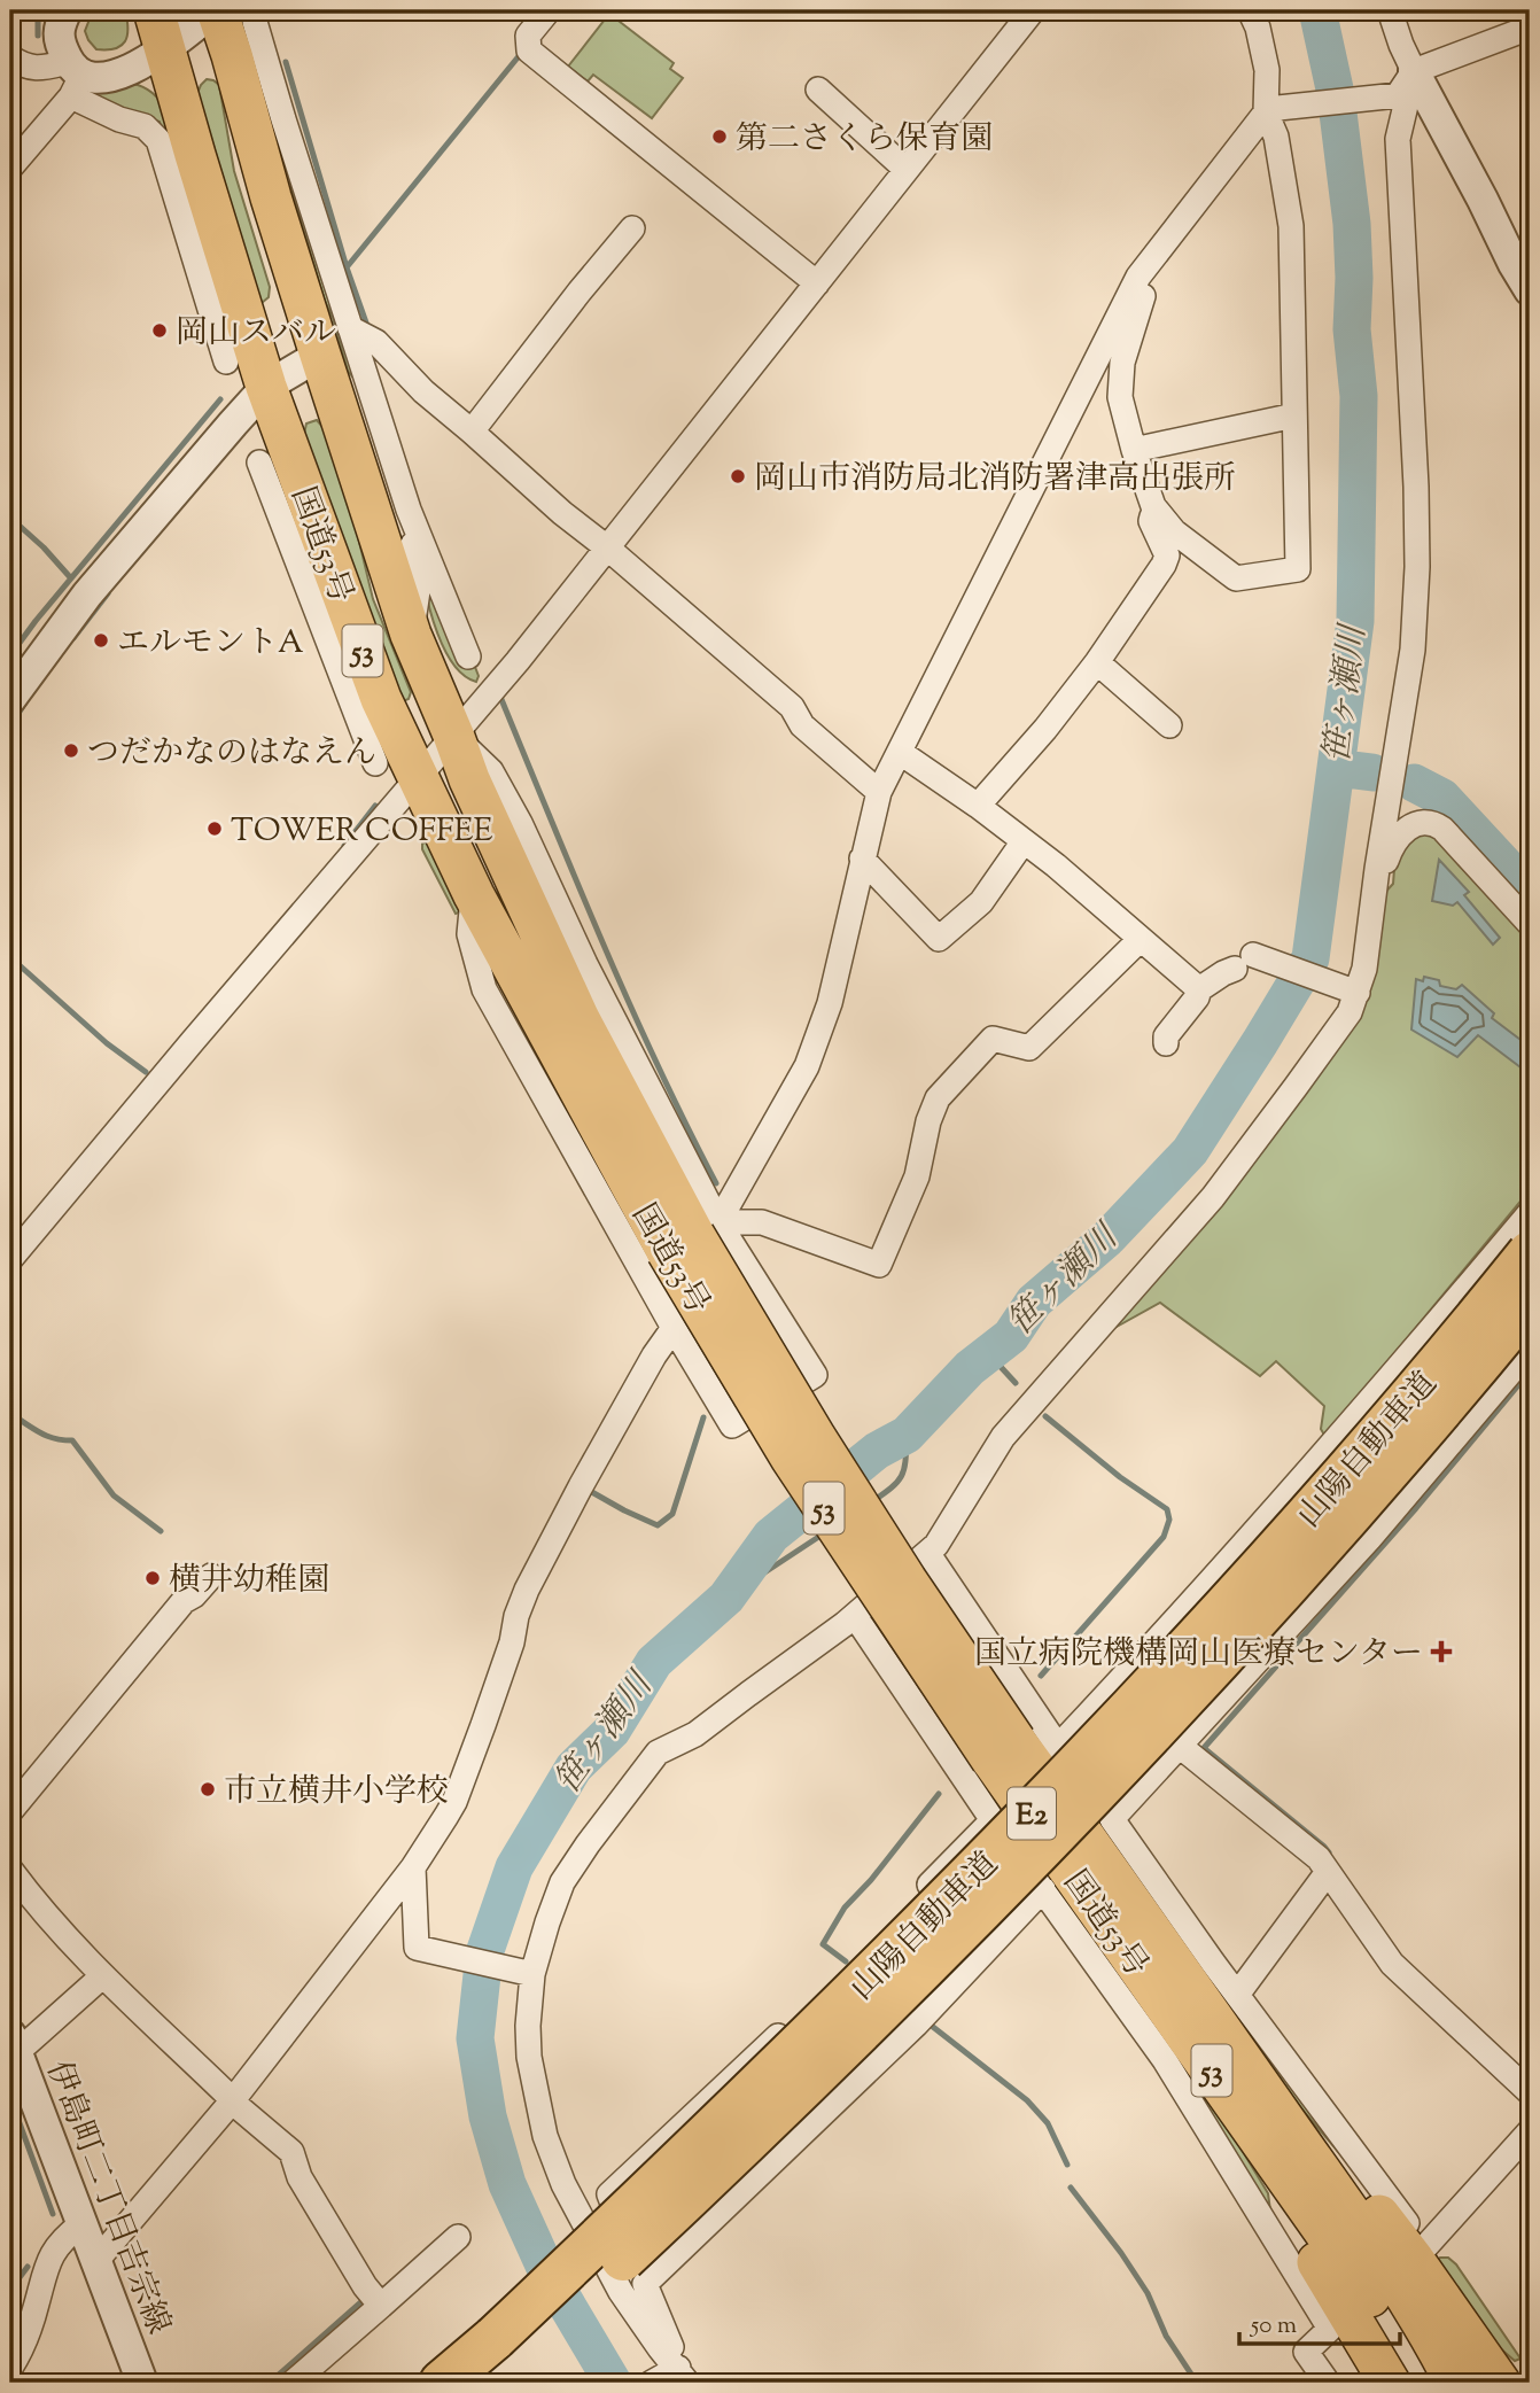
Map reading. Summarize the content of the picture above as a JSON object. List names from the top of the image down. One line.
{"streets":{"highway":["国道53号","53","山陽自動車道","E2"],"street":["伊島町二丁目吉宗線"]},"crossings":[["国道53号","53"]],"water":["笹ヶ瀬川"],"places":{"other":["第二さくら保育園","岡山スバル","岡山市消防局北消防署津高出張所","エルモントA","つだかなのはなえん","TOWER COFFEE","横井幼稚園","市立横井小学校"],"health":["国立病院機構岡山医療センター"]},"scale_bar":"50 m"}
